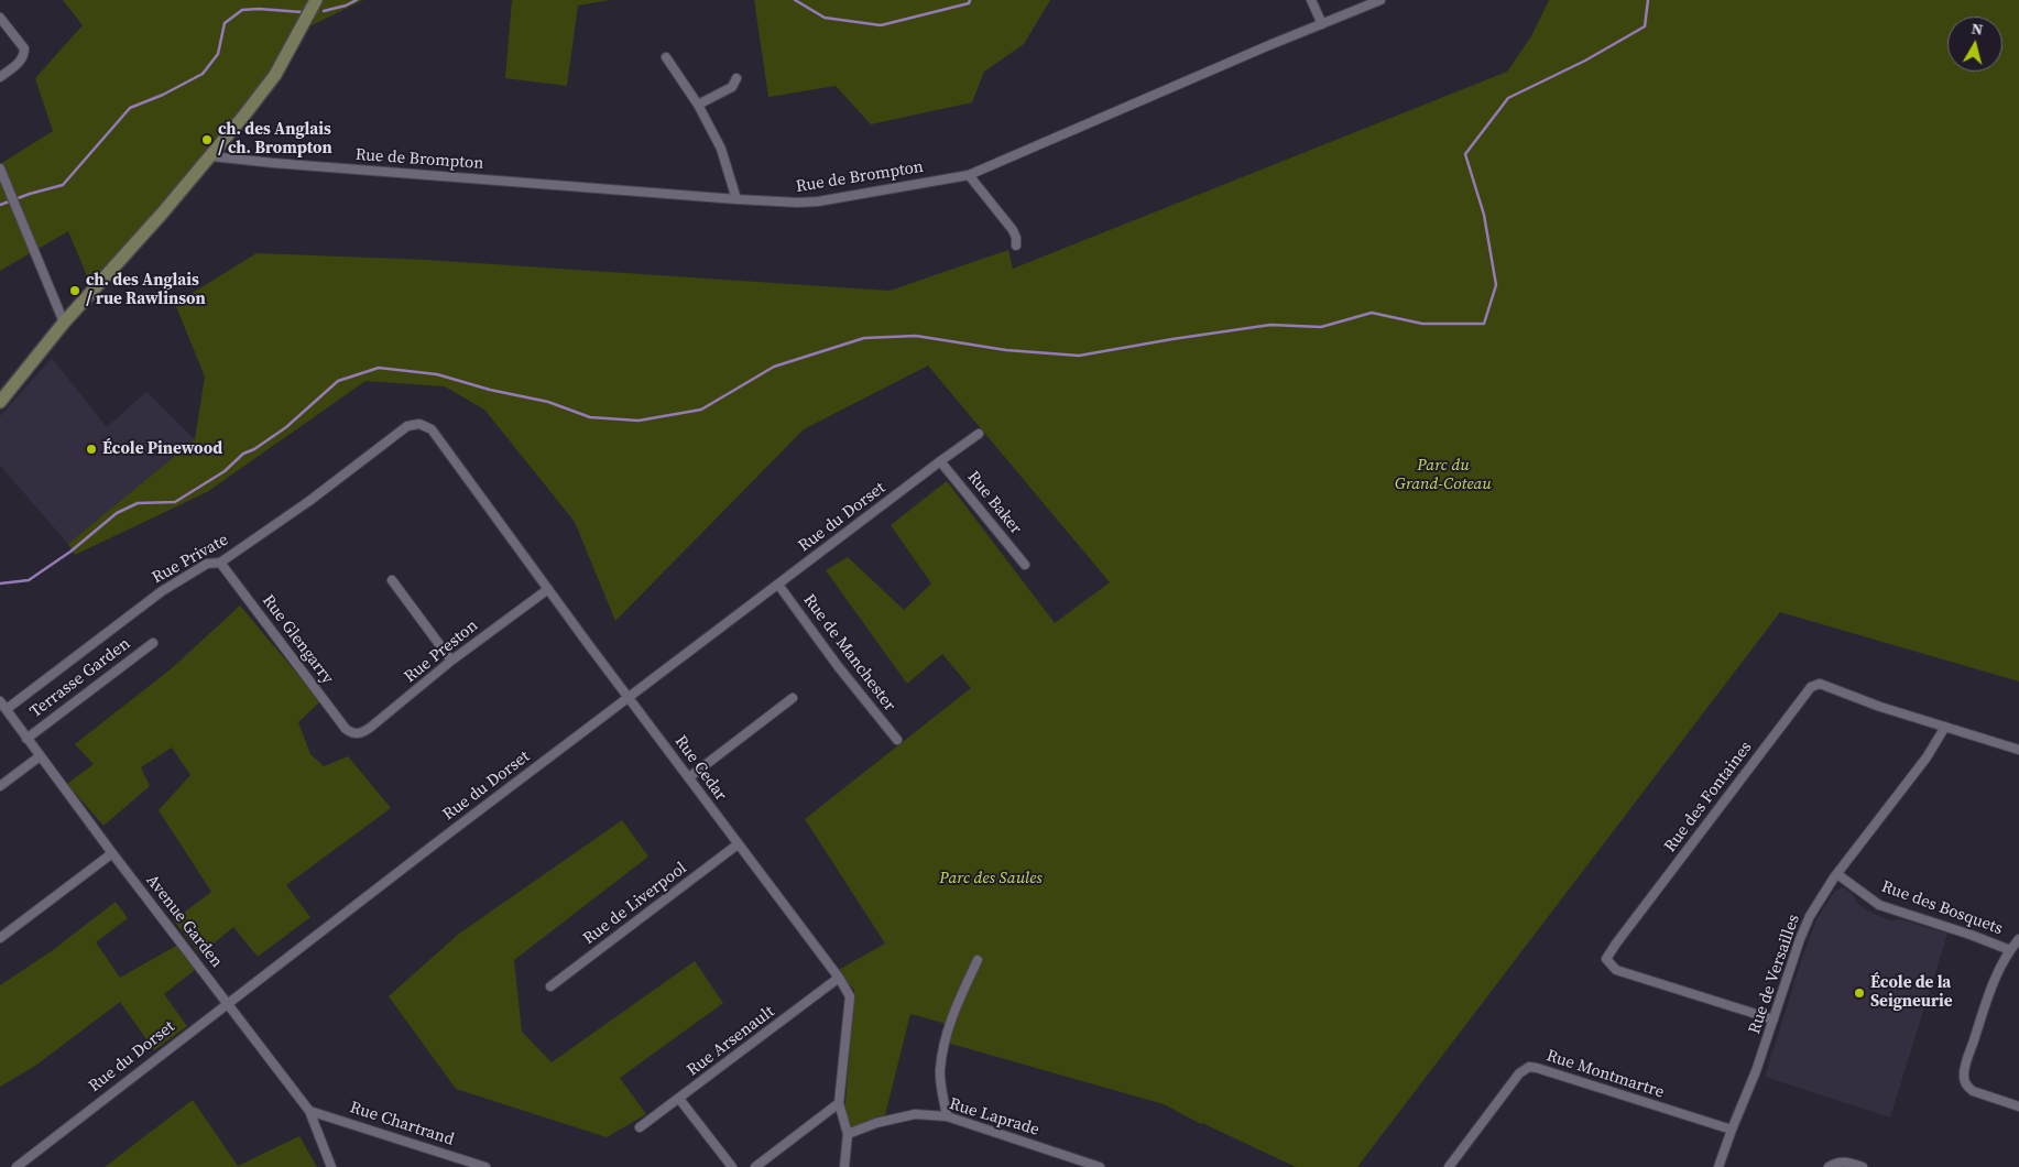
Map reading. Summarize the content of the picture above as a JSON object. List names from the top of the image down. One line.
{"streets":{"street":["Rue de Brompton","Rue Baker","Rue du Dorset","Rue Private","Rue Glengarry","Rue Preston","Rue de Manchester","Terrasse Garden","Rue Cedar","Rue des Fontaines","Rue de Liverpool","Rue des Bosquets","Avenue Garden","Rue de Versailles","Rue Arsenault","Rue Montmartre","Rue Laprade","Rue Chartrand"]},"crossings":[["Rue Baker","Rue du Dorset"],["Rue du Dorset","Rue de Manchester"],["Rue du Dorset","Rue Cedar"],["Rue du Dorset","Avenue Garden"],["Rue Private","Rue Glengarry"],["Rue Private","Rue Cedar"],["Rue Private","Avenue Garden"],["Rue Glengarry","Rue Preston"],["Rue Preston","Rue Cedar"],["Terrasse Garden","Avenue Garden"],["Rue Cedar","Rue de Liverpool"],["Rue Cedar","Rue Arsenault"],["Rue Cedar","Rue Laprade"],["Rue des Fontaines","Rue de Versailles"],["Rue des Bosquets","Rue de Versailles"],["Avenue Garden","Rue Chartrand"],["Rue de Versailles","Rue Montmartre"]],"parks":["Parc du Grand-Coteau","Parc des Saules"],"places":["ch. des Anglais / ch. Brompton","ch. des Anglais / rue Rawlinson","École Pinewood","École de la Seigneurie"],"north":"top"}
